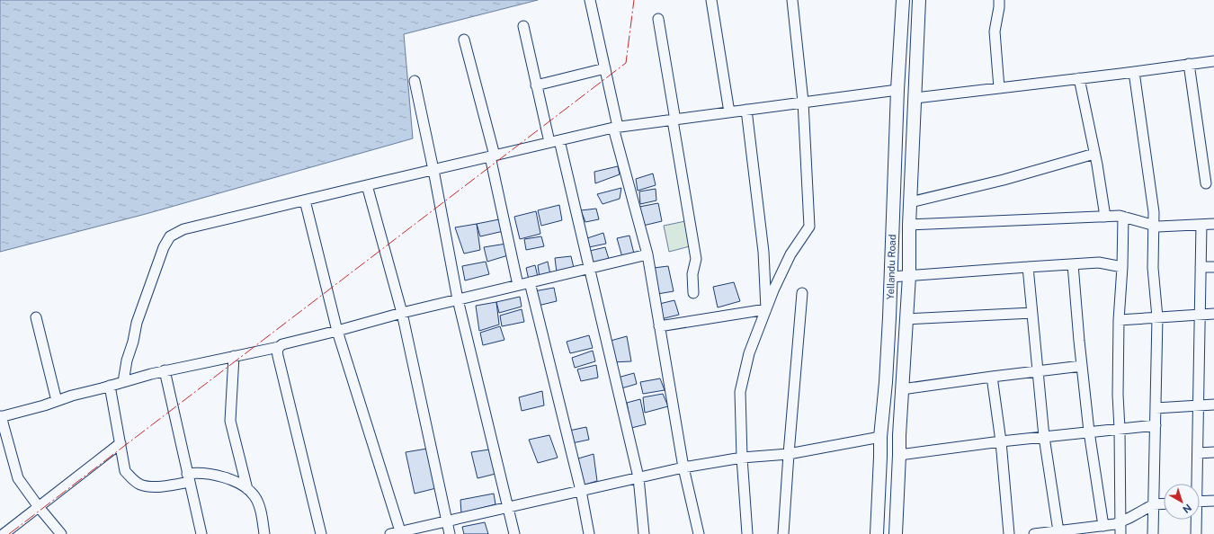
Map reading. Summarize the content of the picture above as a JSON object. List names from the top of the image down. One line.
{"streets":{"main road":["Yellandu Road"]},"north":"bottom right"}
